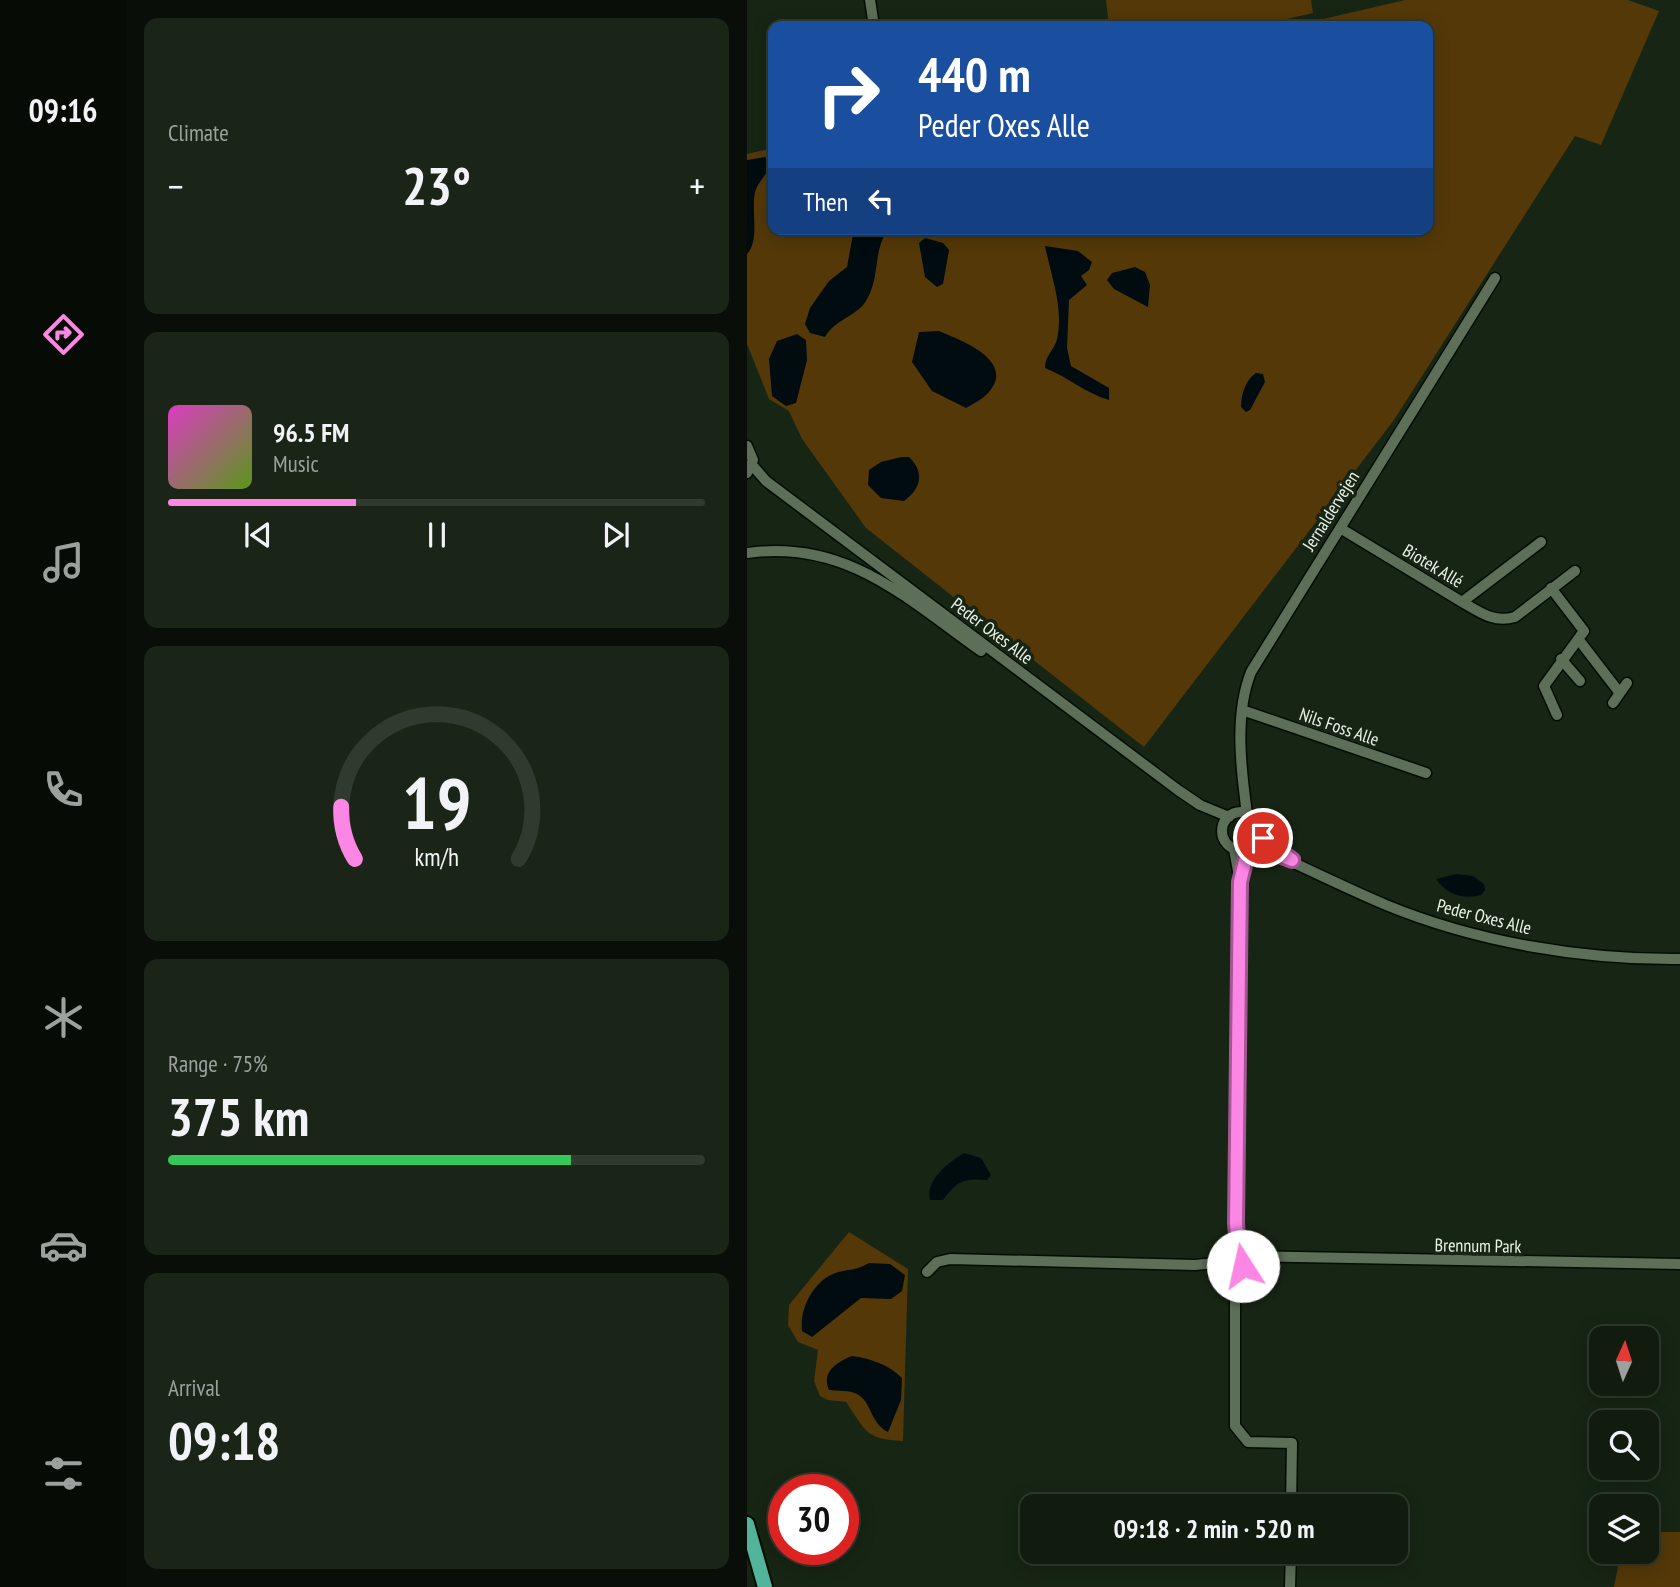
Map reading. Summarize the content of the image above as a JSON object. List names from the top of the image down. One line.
{"streets":{"street":["Jernaldervejen","Biotek Allé","Peder Oxes Alle","Nils Foss Alle","Brennum Park"]},"crossings":[["Jernaldervejen","Biotek Allé"],["Jernaldervejen","Peder Oxes Alle"],["Jernaldervejen","Nils Foss Alle"]],"north":"top","page":{"tabs":"09:16","tile":["Climate",["Range · 75%","375 km"],["Arrival","09:18"]],"turn":["440 m","Peder Oxes Alle"],"heat":["−","23°","+"],"then":"Then","song":["96.5 FM","Music"],"limit":"30","trip":"09:18 · 2 min · 520 m","gauge":["19","km/h"]}}
